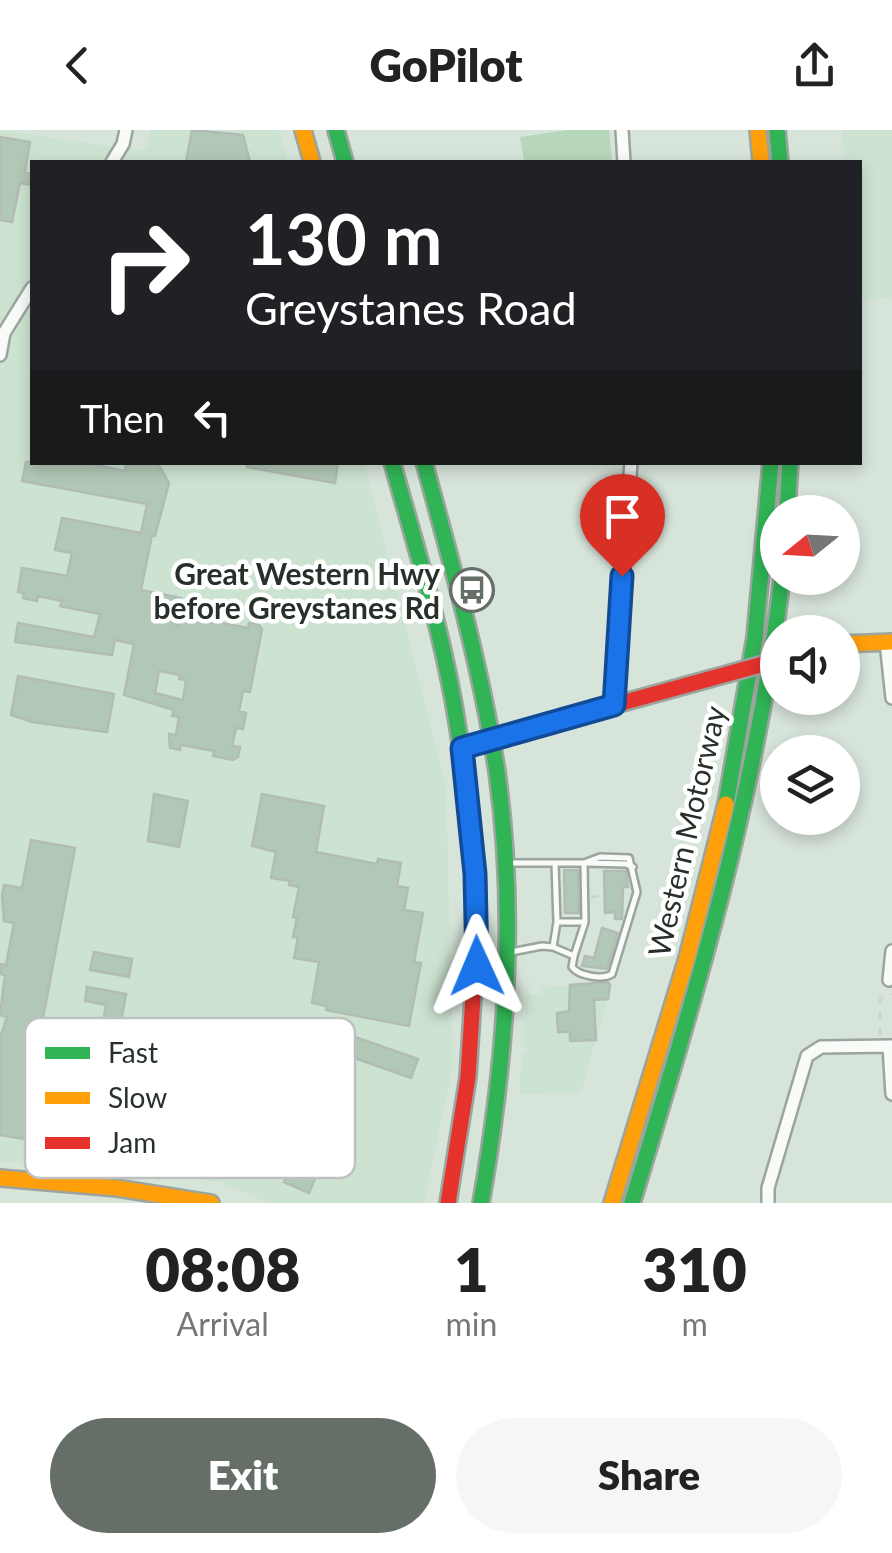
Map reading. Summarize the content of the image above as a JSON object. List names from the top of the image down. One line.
{"streets":{"main road":["Western Motorway"]},"places":{"bus stop":["Great Western Hwy before Greystanes Rd"]},"legend":["Fast","Slow","Jam"],"north":"left","page":{"header":"GoPilot","turn":["130 m","Greystanes Road"],"then":"Then","eta":["08:08","Arrival","1","min","310","m"],"buttons":["Exit","Share"]}}
